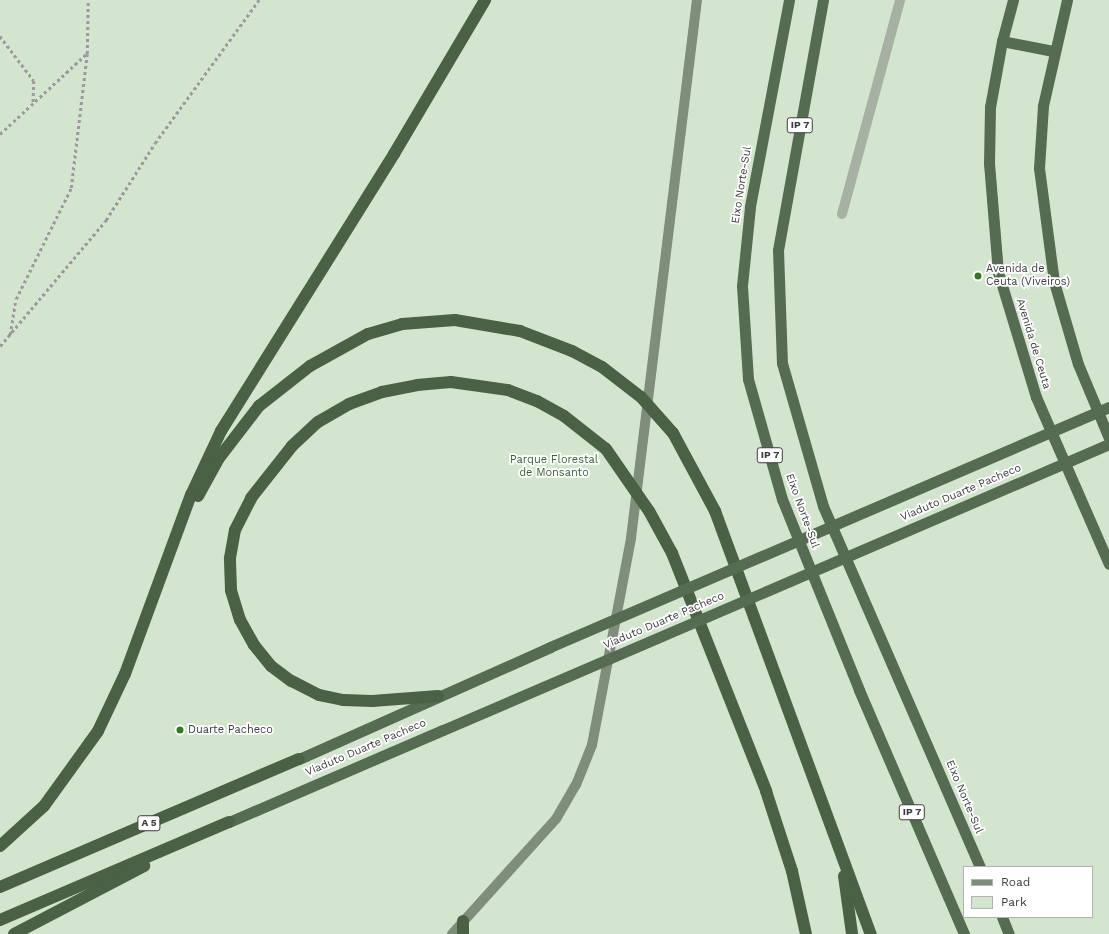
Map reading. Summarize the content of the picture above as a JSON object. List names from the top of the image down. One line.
{"streets":{"highway":["IP 7","Eixo Norte-Sul","Avenida de Ceuta","Viaduto Duarte Pacheco","A 5"]},"crossings":[["Viaduto Duarte Pacheco","A 5"]],"parks":["Parque Florestal de Monsanto"],"places":["Avenida de Ceuta (Viveiros)","Duarte Pacheco"],"legend":["Road","Park"]}
